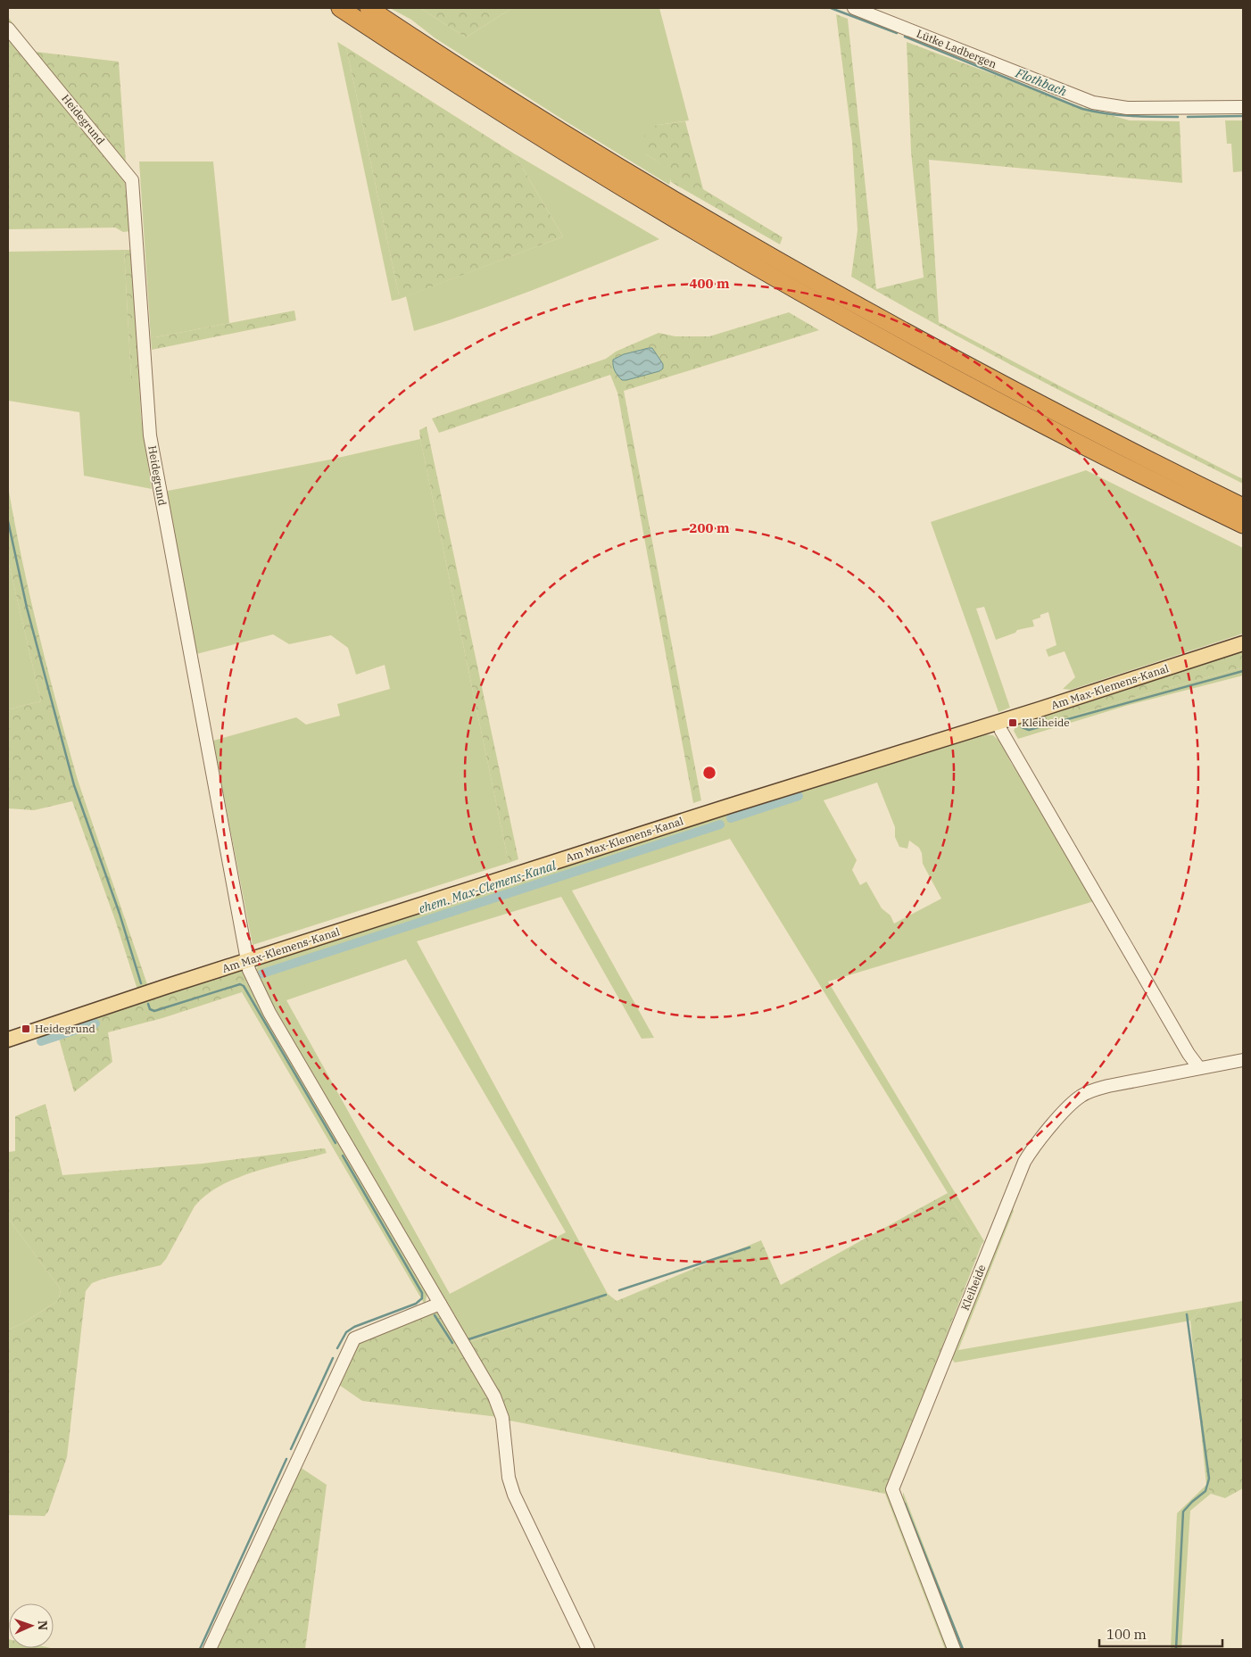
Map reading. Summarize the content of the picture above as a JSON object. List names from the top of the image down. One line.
{"streets":{"main road":["Am Max-Klemens-Kanal"],"street":["Lütke Ladbergen","Heidegrund","Kleiheide"]},"crossings":[["Heidegrund","Am Max-Klemens-Kanal"]],"water":["Flothbach","ehem. Max-Clemens-Kanal"],"places":{"transit":["Kleiheide","Heidegrund"]},"scale_bar":"100 m","north":"right","rings":["400 m","200 m"]}
